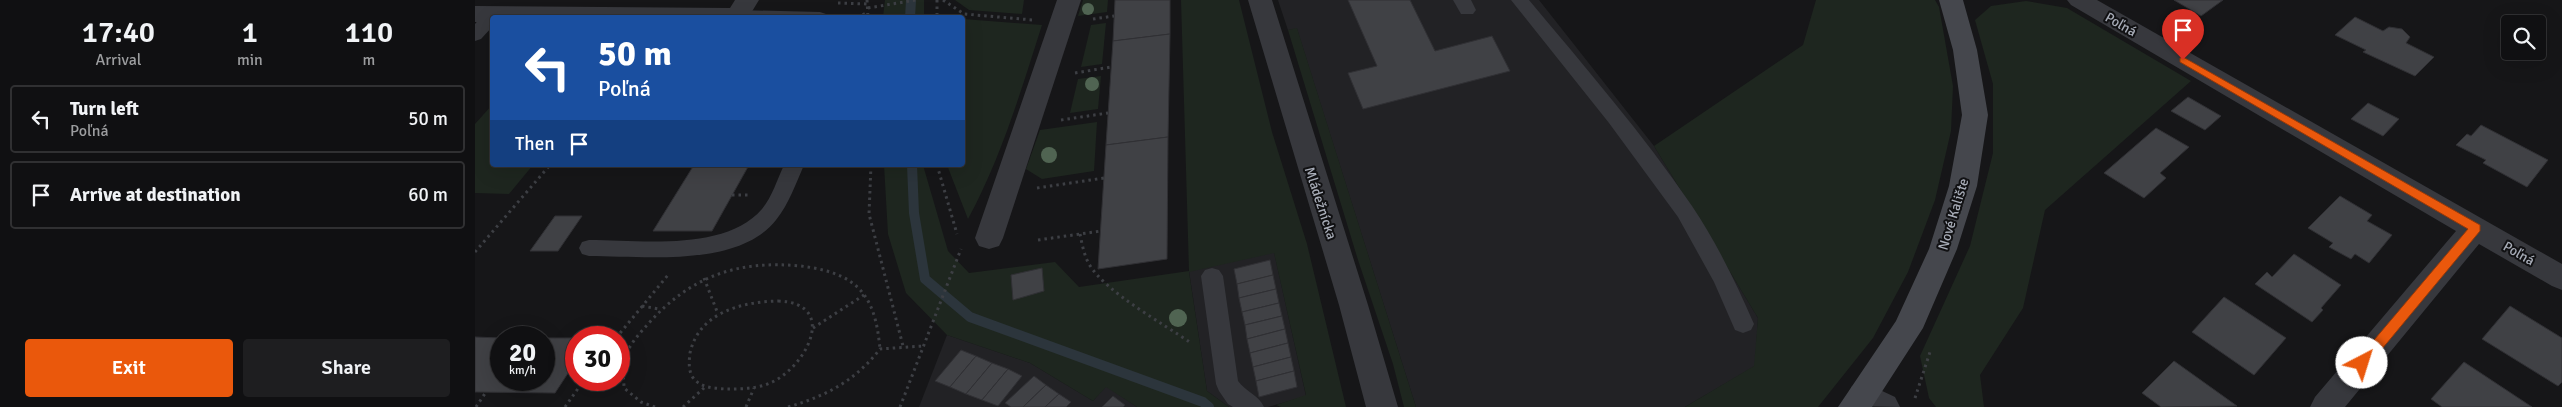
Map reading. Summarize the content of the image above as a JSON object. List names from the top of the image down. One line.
{"streets":{"street":["Poľná","Mládežnícka","Nové Kalište"]},"page":{"eta":["17:40","Arrival","1","min","110","m"],"turn":["50 m","Poľná"],"list":[{"name":"Turn left","note":"Poľná","value":"50 m"},{"name":"Arrive at destination","value":"60 m"}],"then":"Then","speed":"20 km/h","limit":"30","buttons":["Exit","Share"]}}
